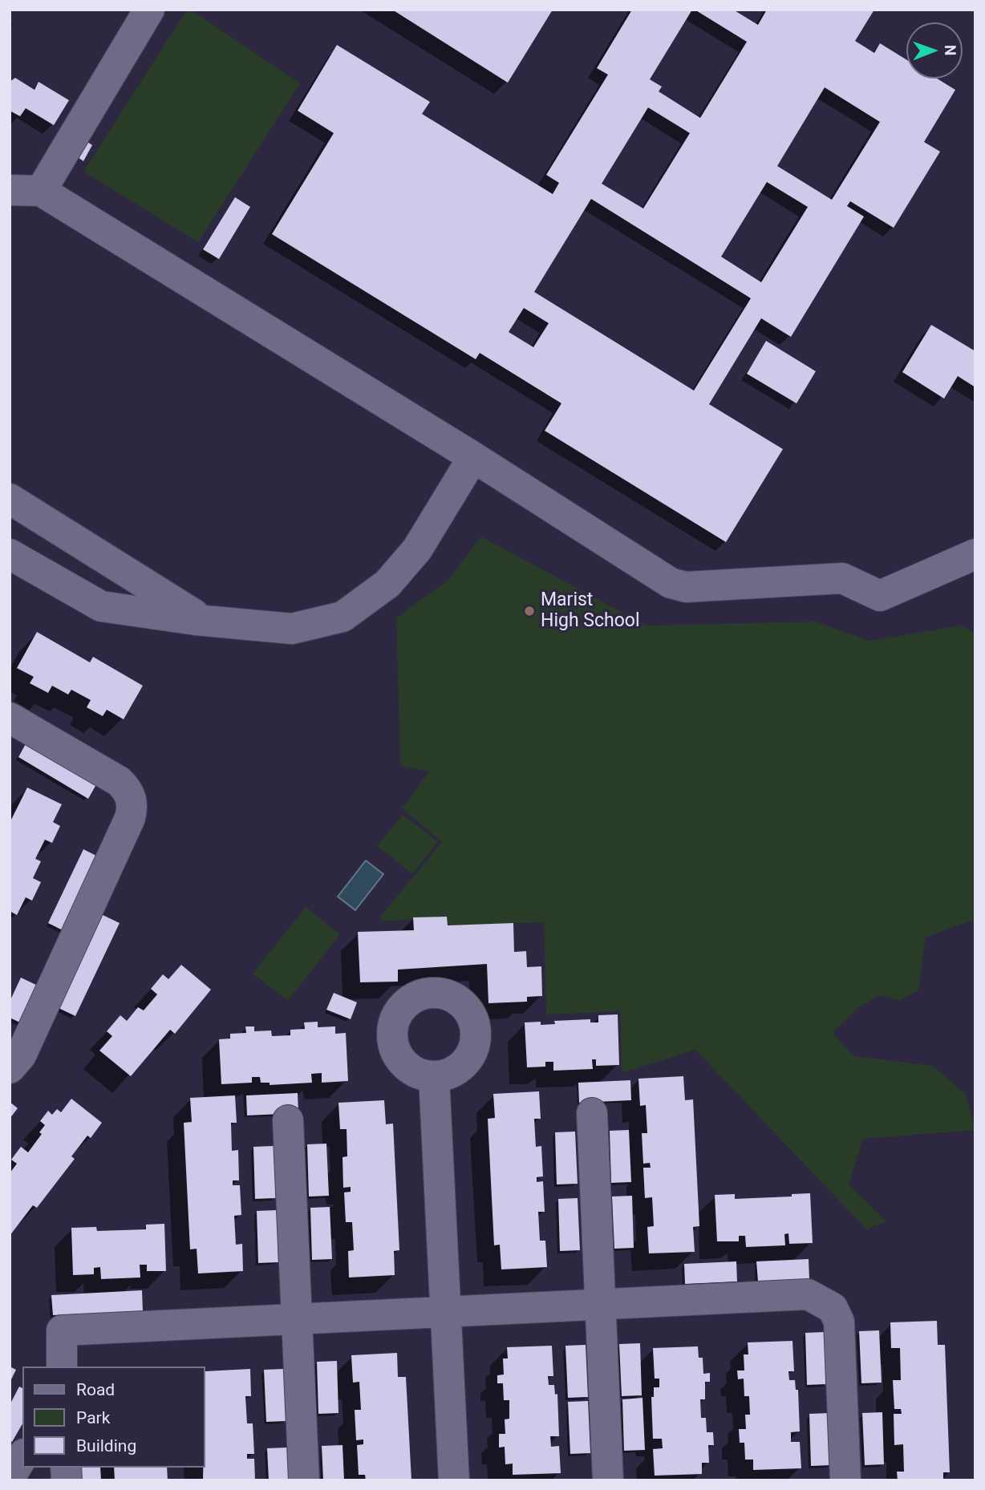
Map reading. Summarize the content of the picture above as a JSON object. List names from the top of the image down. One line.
{"places":["Marist High School"],"legend":["Road","Park","Building"],"north":"right"}
